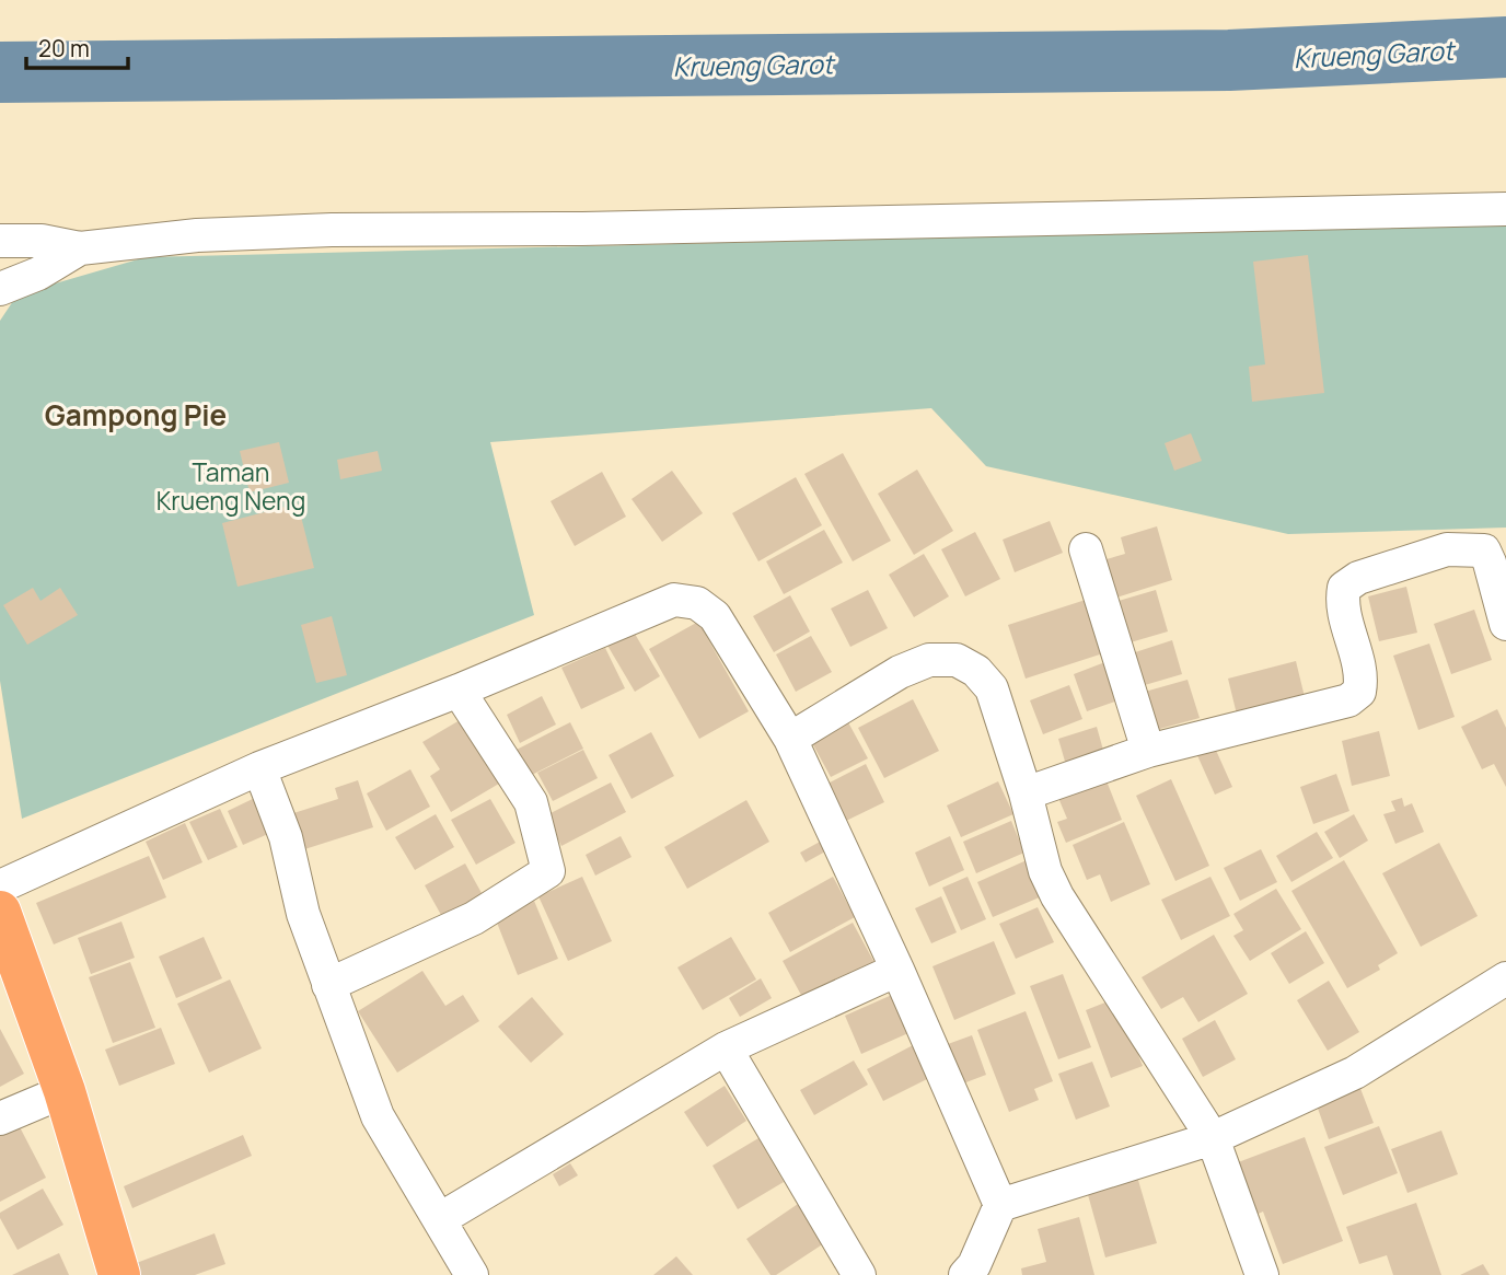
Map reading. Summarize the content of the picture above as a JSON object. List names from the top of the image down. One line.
{"districts":["Gampong Pie"],"water":["Krueng Garot"],"parks":["Taman Krueng Neng"],"scale_bar":"20 m"}
